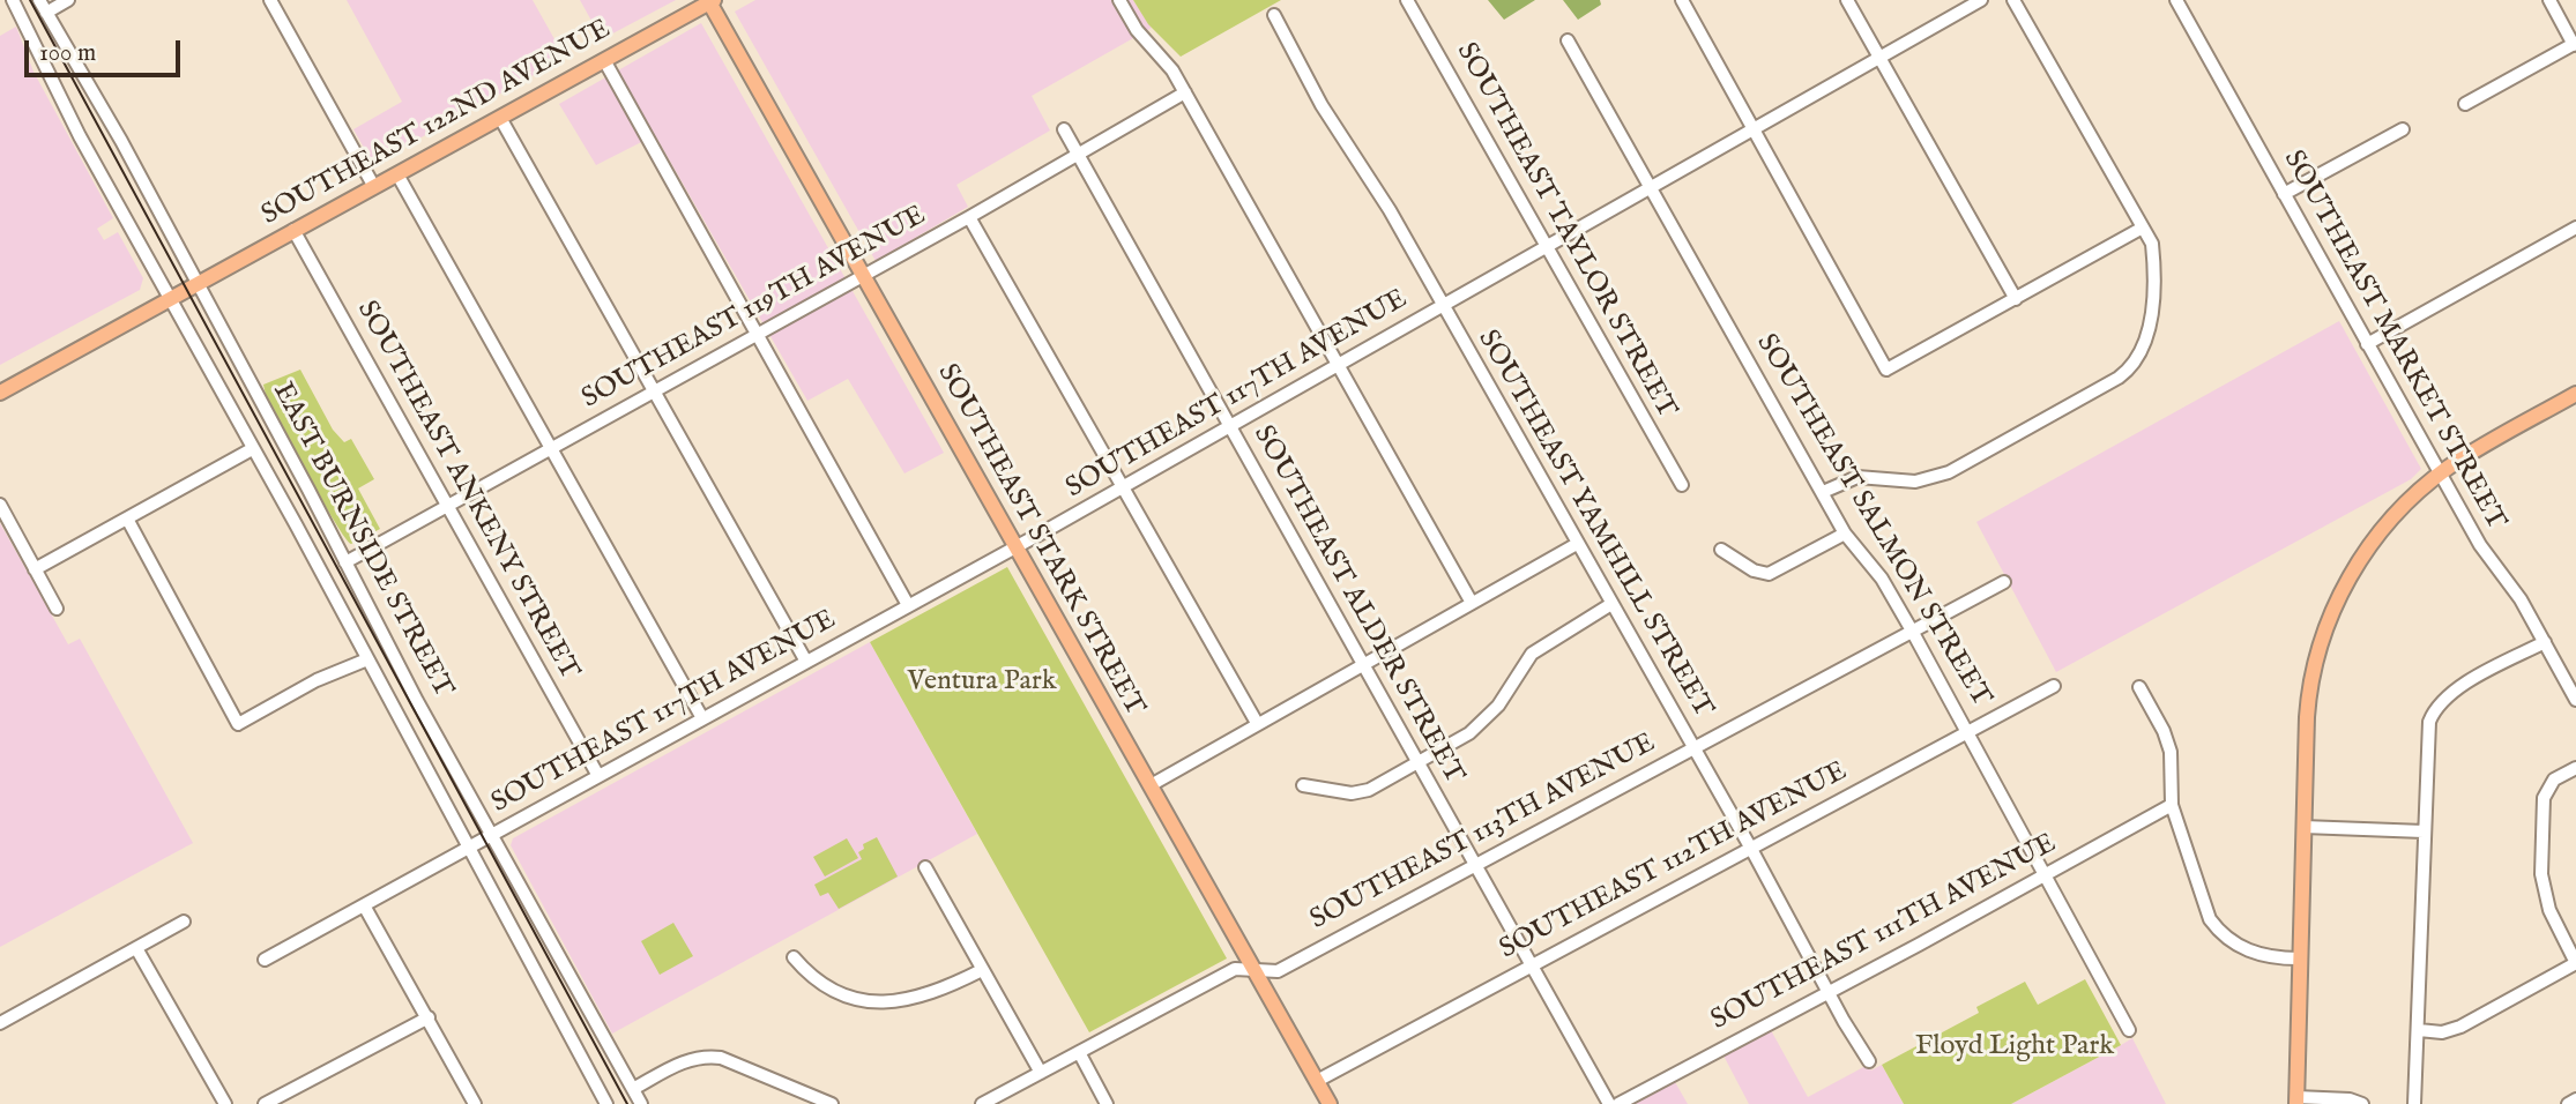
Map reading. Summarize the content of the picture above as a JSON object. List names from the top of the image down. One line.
{"streets":{"main road":["SOUTHEAST 122ND AVENUE","SOUTHEAST STARK STREET"],"street":["SOUTHEAST TAYLOR STREET","SOUTHEAST 119TH AVENUE","SOUTHEAST MARKET STREET","SOUTHEAST 117TH AVENUE","SOUTHEAST ANKENY STREET","SOUTHEAST SALMON STREET","SOUTHEAST YAMHILL STREET","EAST BURNSIDE STREET","SOUTHEAST ALDER STREET","SOUTHEAST 113TH AVENUE","SOUTHEAST 112TH AVENUE","SOUTHEAST 111TH AVENUE"]},"crossings":[["SOUTHEAST 122ND AVENUE","SOUTHEAST ANKENY STREET"],["SOUTHEAST 122ND AVENUE","EAST BURNSIDE STREET"],["SOUTHEAST 122ND AVENUE","SOUTHEAST STARK STREET"],["SOUTHEAST TAYLOR STREET","SOUTHEAST 117TH AVENUE"],["SOUTHEAST 119TH AVENUE","SOUTHEAST ANKENY STREET"],["SOUTHEAST 119TH AVENUE","EAST BURNSIDE STREET"],["SOUTHEAST 119TH AVENUE","SOUTHEAST STARK STREET"],["SOUTHEAST 119TH AVENUE","SOUTHEAST ALDER STREET"],["SOUTHEAST 117TH AVENUE","SOUTHEAST ANKENY STREET"],["SOUTHEAST 117TH AVENUE","SOUTHEAST SALMON STREET"],["SOUTHEAST 117TH AVENUE","SOUTHEAST YAMHILL STREET"],["SOUTHEAST 117TH AVENUE","EAST BURNSIDE STREET"],["SOUTHEAST 117TH AVENUE","SOUTHEAST STARK STREET"],["SOUTHEAST 117TH AVENUE","SOUTHEAST ALDER STREET"],["SOUTHEAST SALMON STREET","SOUTHEAST 113TH AVENUE"],["SOUTHEAST SALMON STREET","SOUTHEAST 112TH AVENUE"],["SOUTHEAST SALMON STREET","SOUTHEAST 111TH AVENUE"],["SOUTHEAST YAMHILL STREET","SOUTHEAST 113TH AVENUE"],["SOUTHEAST YAMHILL STREET","SOUTHEAST 112TH AVENUE"],["SOUTHEAST YAMHILL STREET","SOUTHEAST 111TH AVENUE"],["SOUTHEAST STARK STREET","SOUTHEAST 113TH AVENUE"],["SOUTHEAST STARK STREET","SOUTHEAST 112TH AVENUE"],["SOUTHEAST ALDER STREET","SOUTHEAST 113TH AVENUE"],["SOUTHEAST ALDER STREET","SOUTHEAST 112TH AVENUE"]],"parks":["Ventura Park","Floyd Light Park"],"scale_bar":"100 m"}
